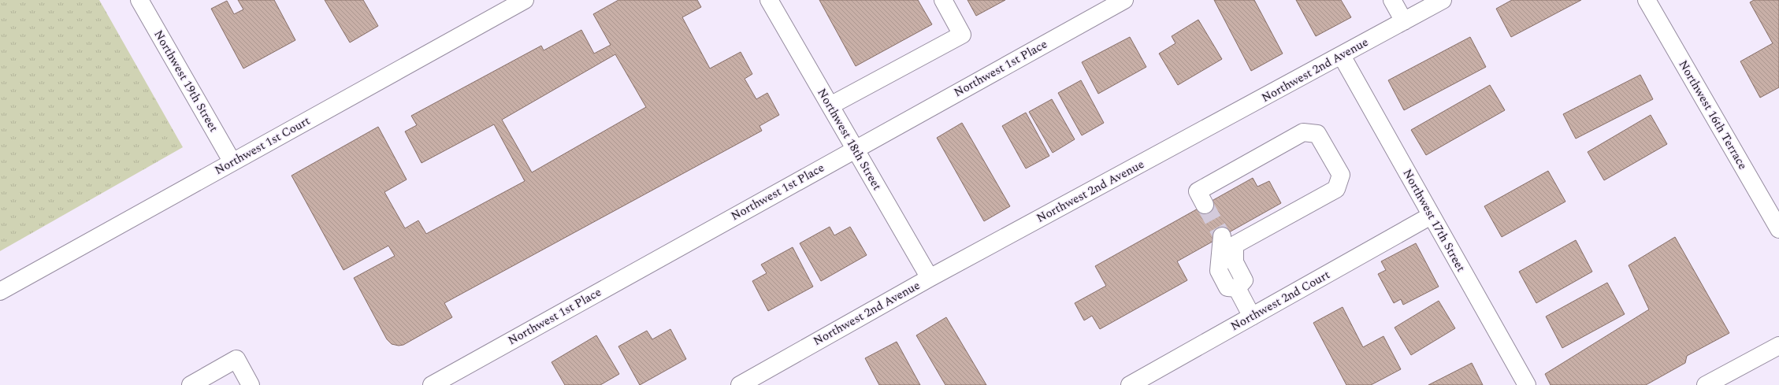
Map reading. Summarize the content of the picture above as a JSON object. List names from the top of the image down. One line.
{"streets":{"street":["Northwest 1st Place","Northwest 2nd Avenue","Northwest 19th Street","Northwest 16th Terrace","Northwest 18th Street","Northwest 1st Court","Northwest 17th Street","Northwest 2nd Court"]},"crossings":[["Northwest 1st Place","Northwest 18th Street"],["Northwest 2nd Avenue","Northwest 18th Street"],["Northwest 2nd Avenue","Northwest 17th Street"],["Northwest 19th Street","Northwest 1st Court"],["Northwest 17th Street","Northwest 2nd Court"]]}
